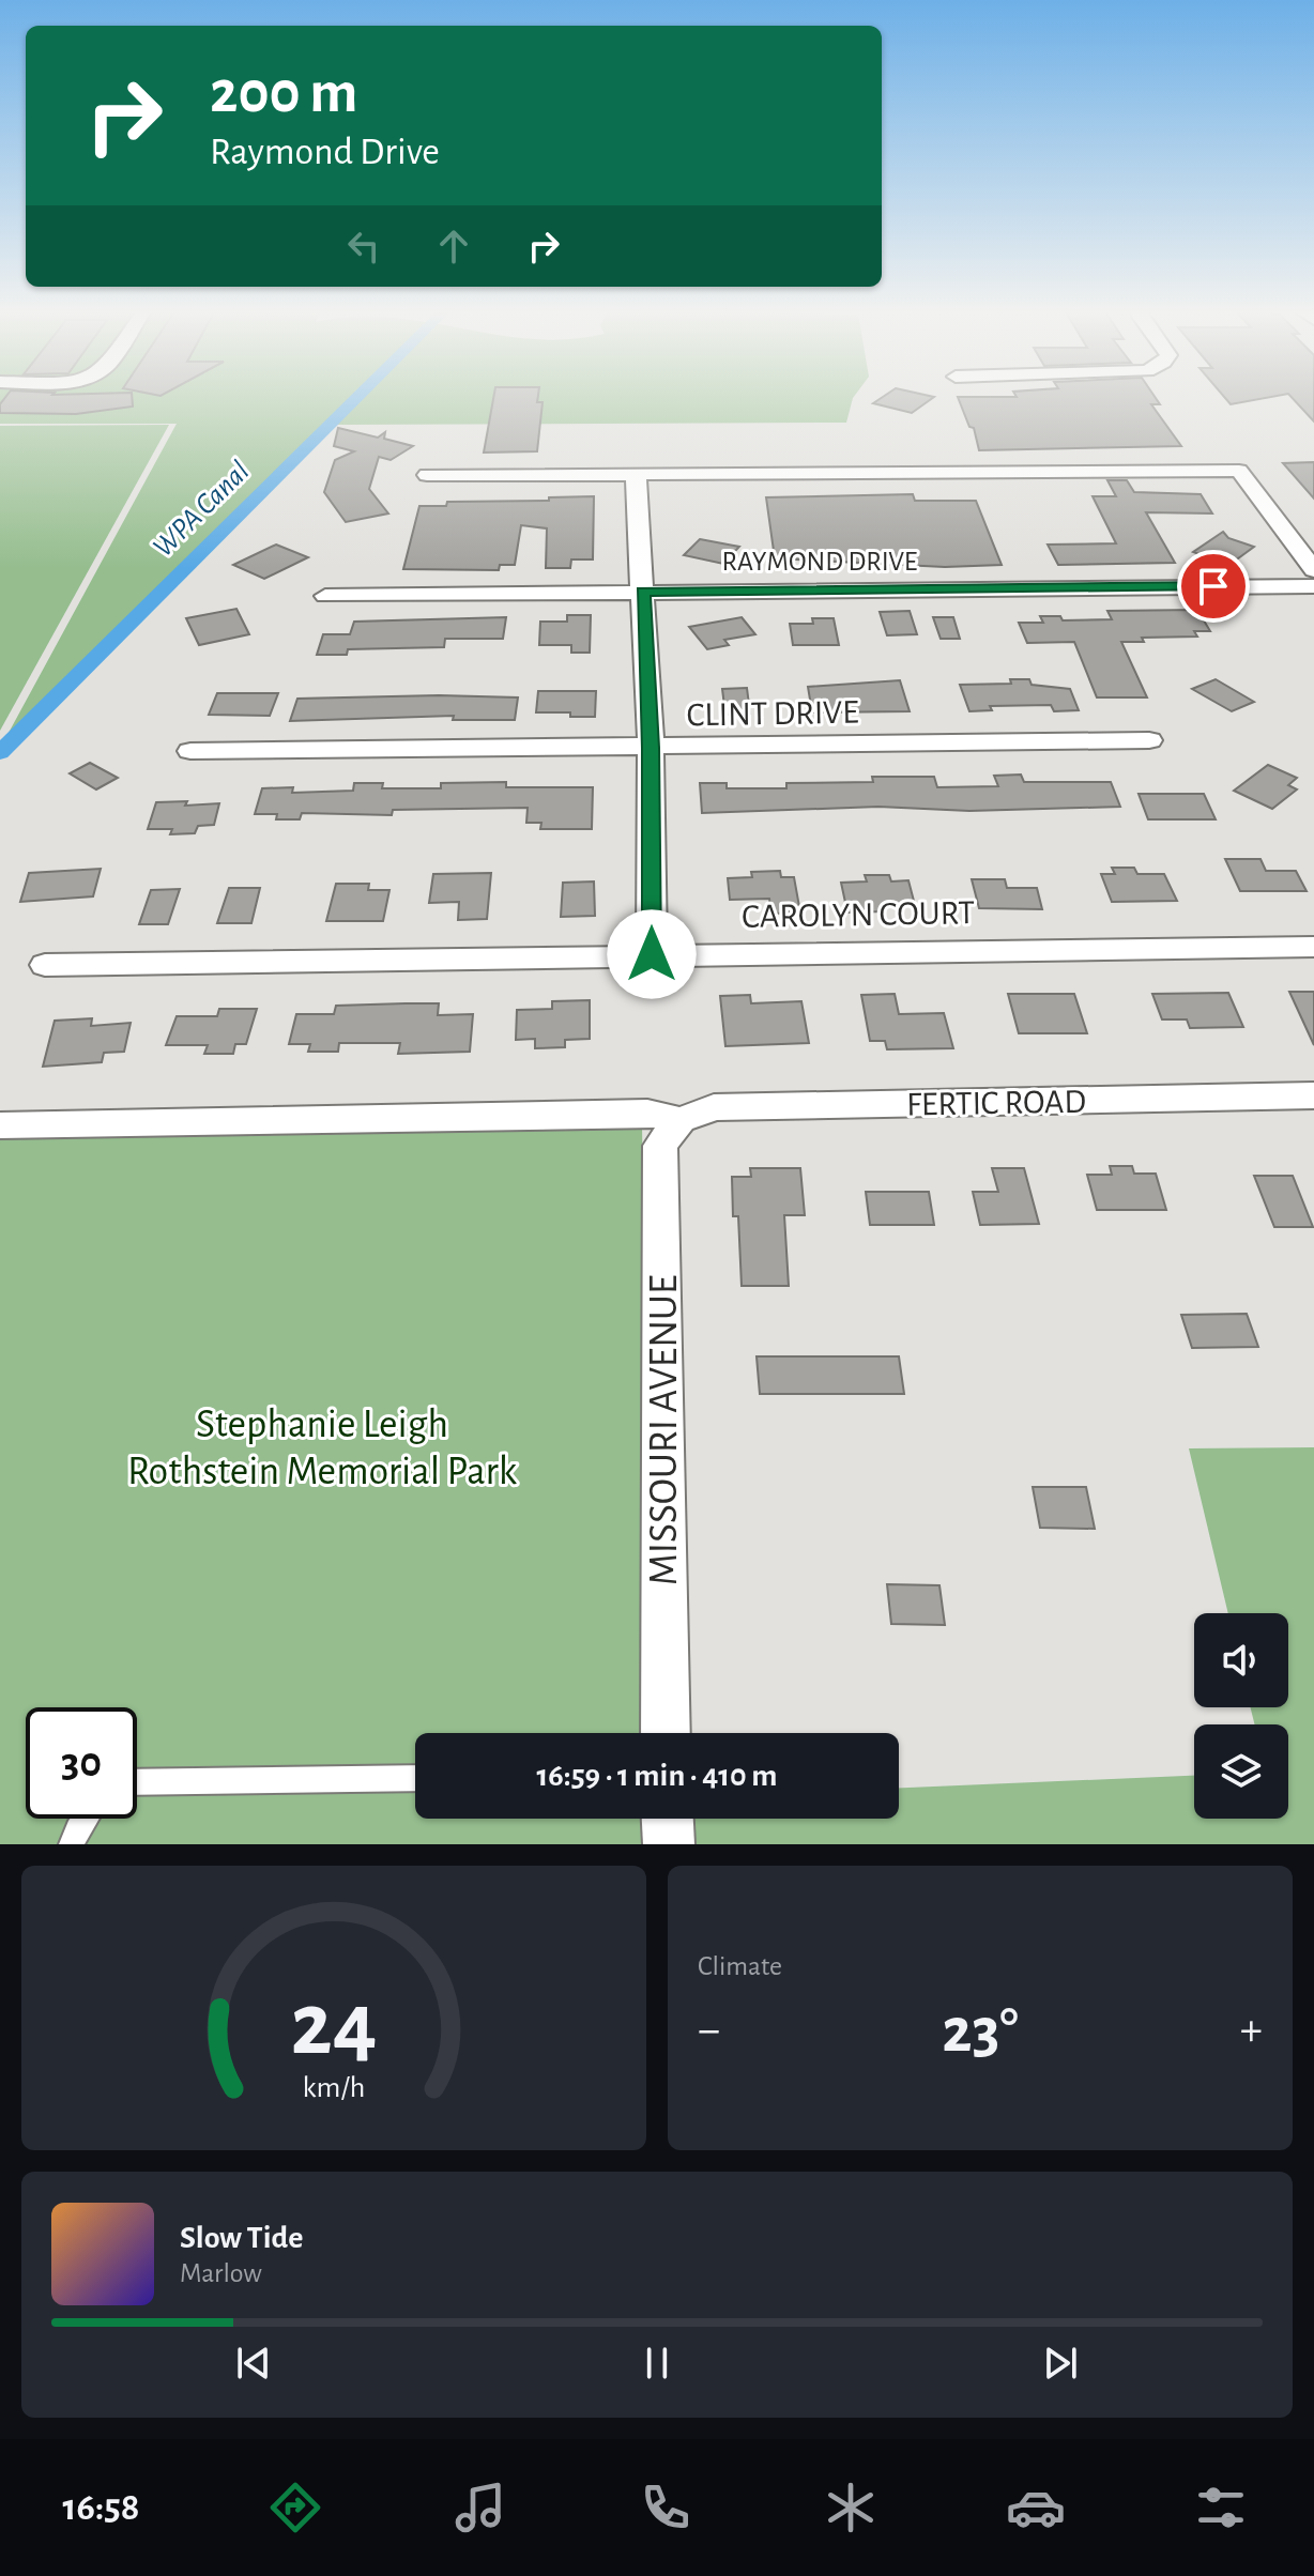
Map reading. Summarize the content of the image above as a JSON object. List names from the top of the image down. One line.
{"streets":{"street":["RAYMOND DRIVE","CLINT DRIVE","CAROLYN COURT","FERTIC ROAD","MISSOURI AVENUE"]},"crossings":[["FERTIC ROAD","MISSOURI AVENUE"]],"water":["WPA Canal"],"parks":["Stephanie Leigh Rothstein Memorial Park"],"page":{"turn":["200 m","Raymond Drive"],"limit":"30","trip":"16:59 · 1 min · 410 m","tile":"Climate","heat":["−","23°","+"],"song":["Slow Tide","Marlow"],"tabs":"16:58","gauge":["24","km/h"]}}
